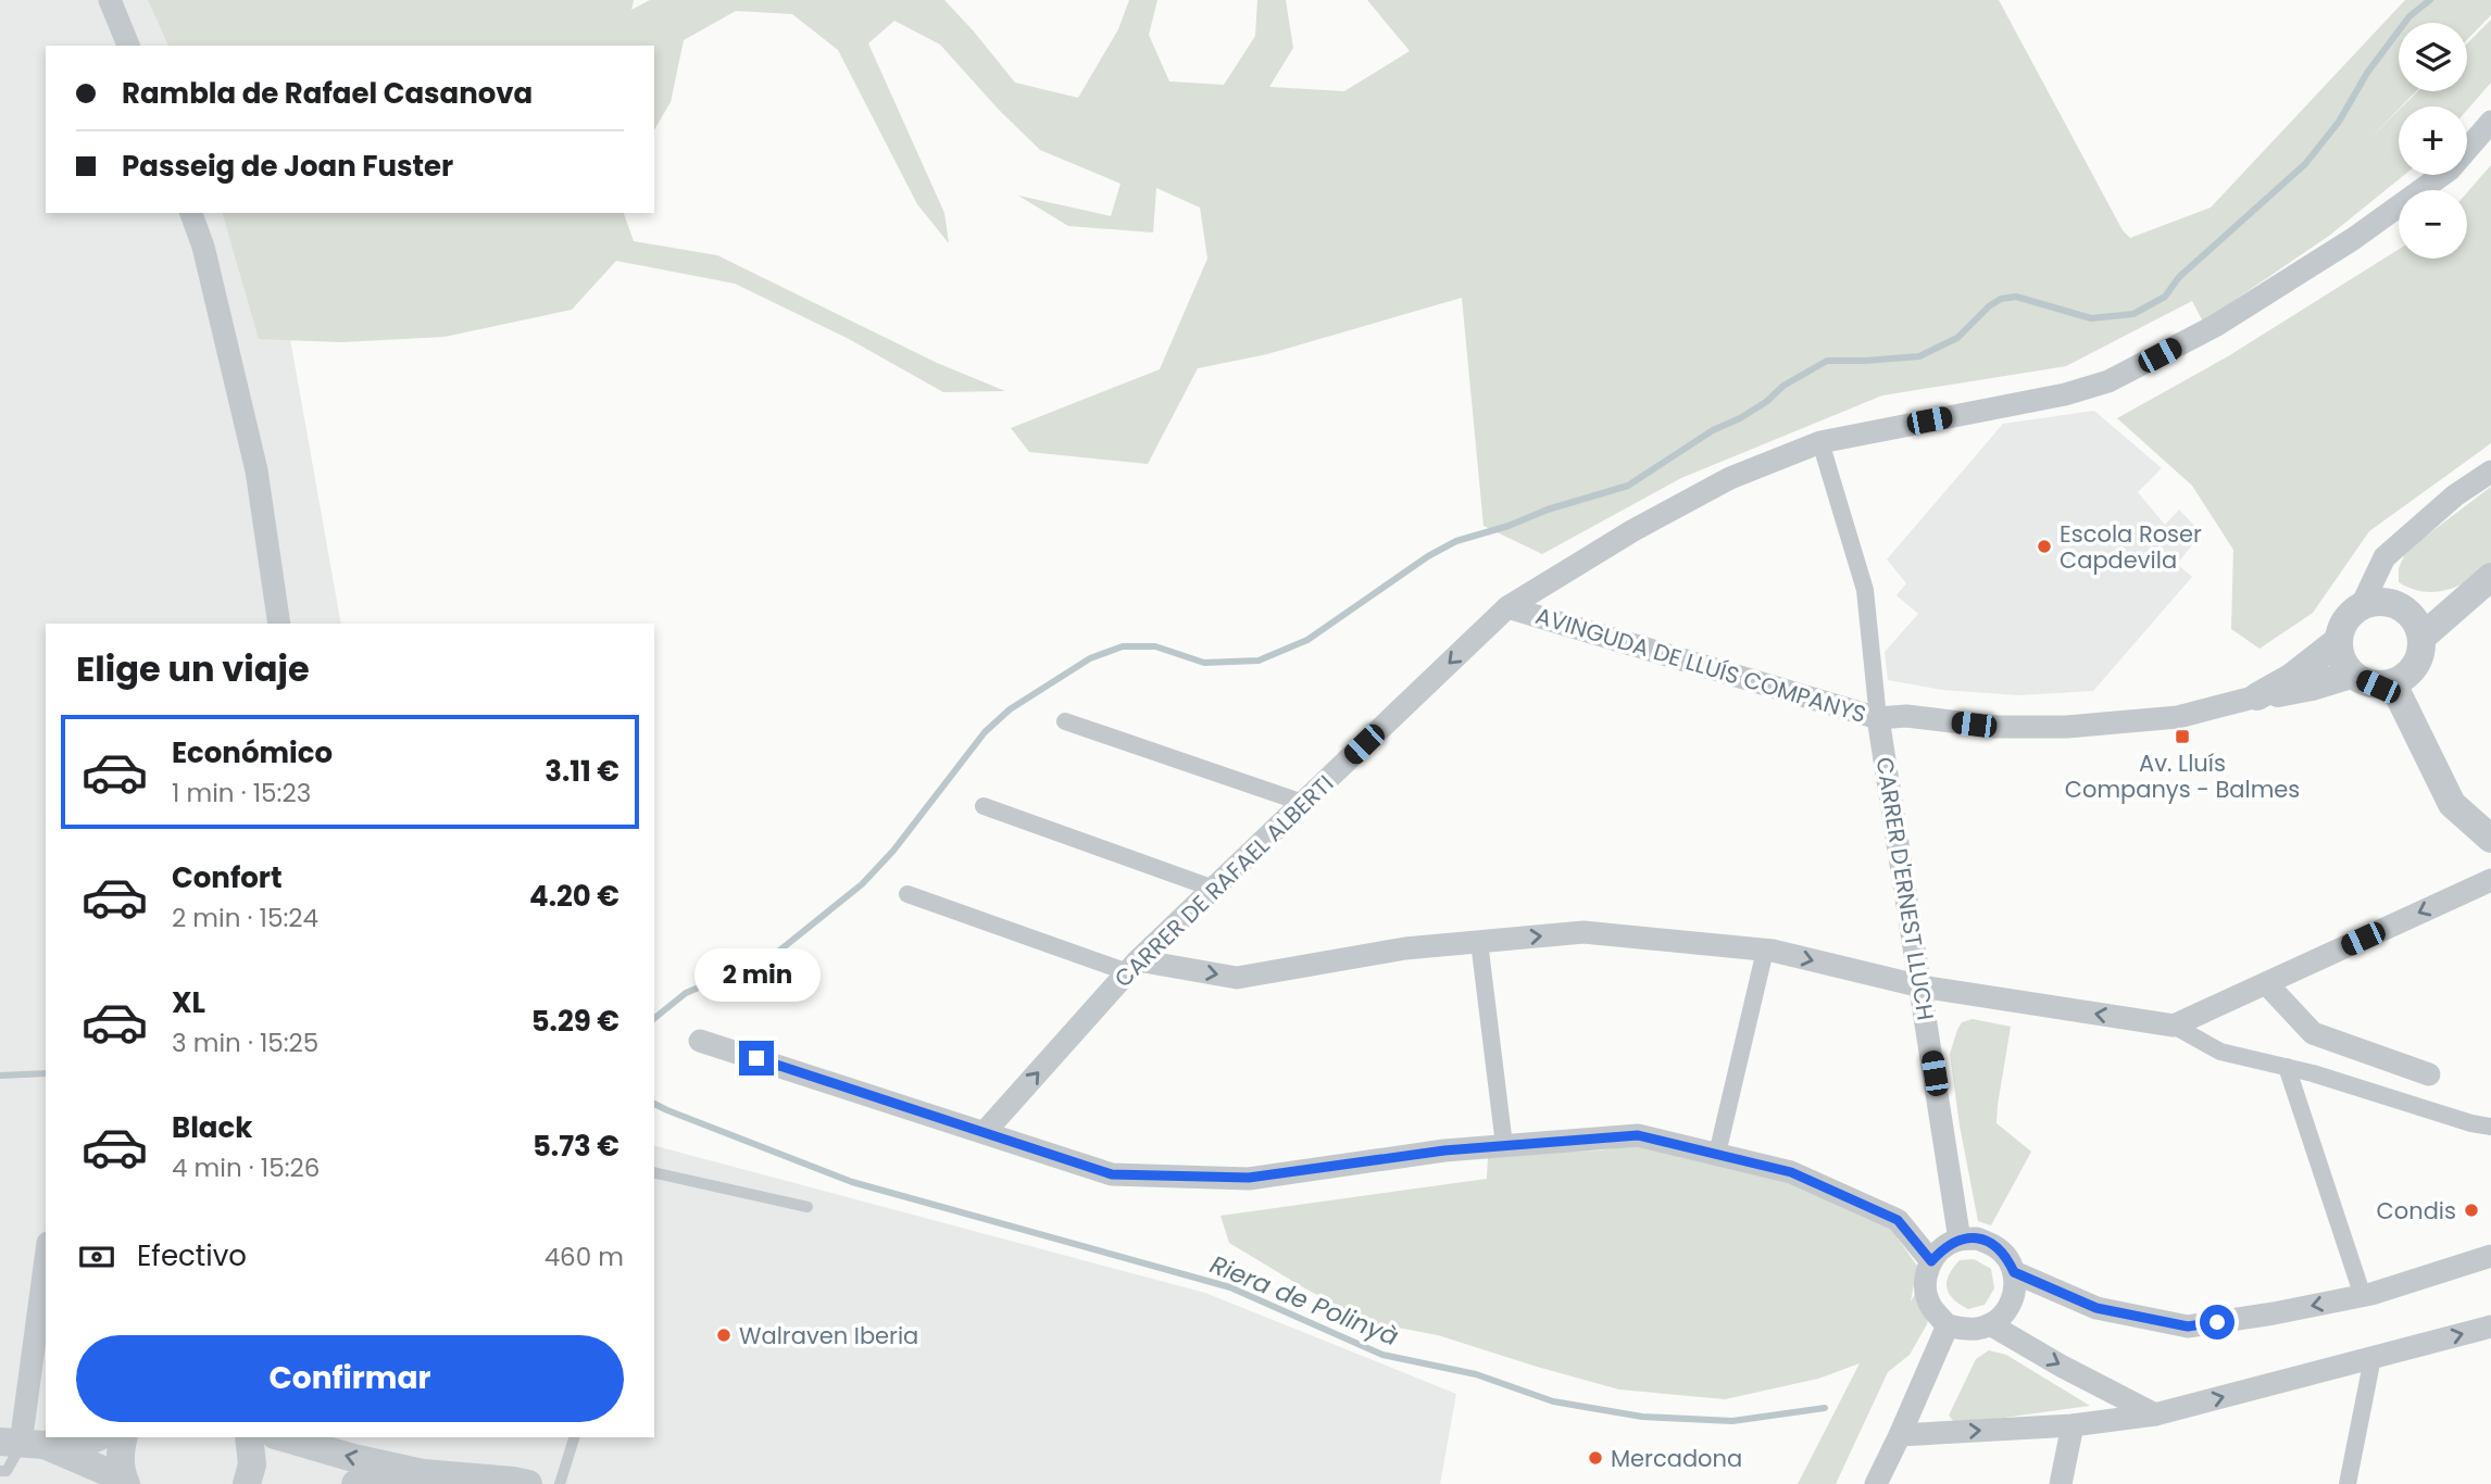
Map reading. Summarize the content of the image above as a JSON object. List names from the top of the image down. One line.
{"streets":{"street":["AVINGUDA DE LLUÍS COMPANYS","CARRER DE RAFAEL ALBERTI","CARRER D'ERNEST LLUCH"]},"crossings":[["AVINGUDA DE LLUÍS COMPANYS","CARRER DE RAFAEL ALBERTI"],["AVINGUDA DE LLUÍS COMPANYS","CARRER D'ERNEST LLUCH"]],"water":["Riera de Polinyà"],"places":{"other":["Escola Roser Capdevila","Condis","Walraven Iberia","Mercadona"],"transit":["Av. Lluís Companys - Balmes"]},"page":{"map_buttons":["+","−"],"banner":["Rambla de Rafael Casanova","Passeig de Joan Fuster"],"heading":"Elige un viaje","list":[{"name":"Económico","note":"1 min · 15:23","value":"3.11 €"},{"name":"Confort","note":"2 min · 15:24","value":"4.20 €"},{"name":"XL","note":"3 min · 15:25","value":"5.29 €"},{"name":"Black","note":"4 min · 15:26","value":"5.73 €"}],"bubble":"2 min","pay":["Efectivo","460 m"],"buttons":"Confirmar"}}
